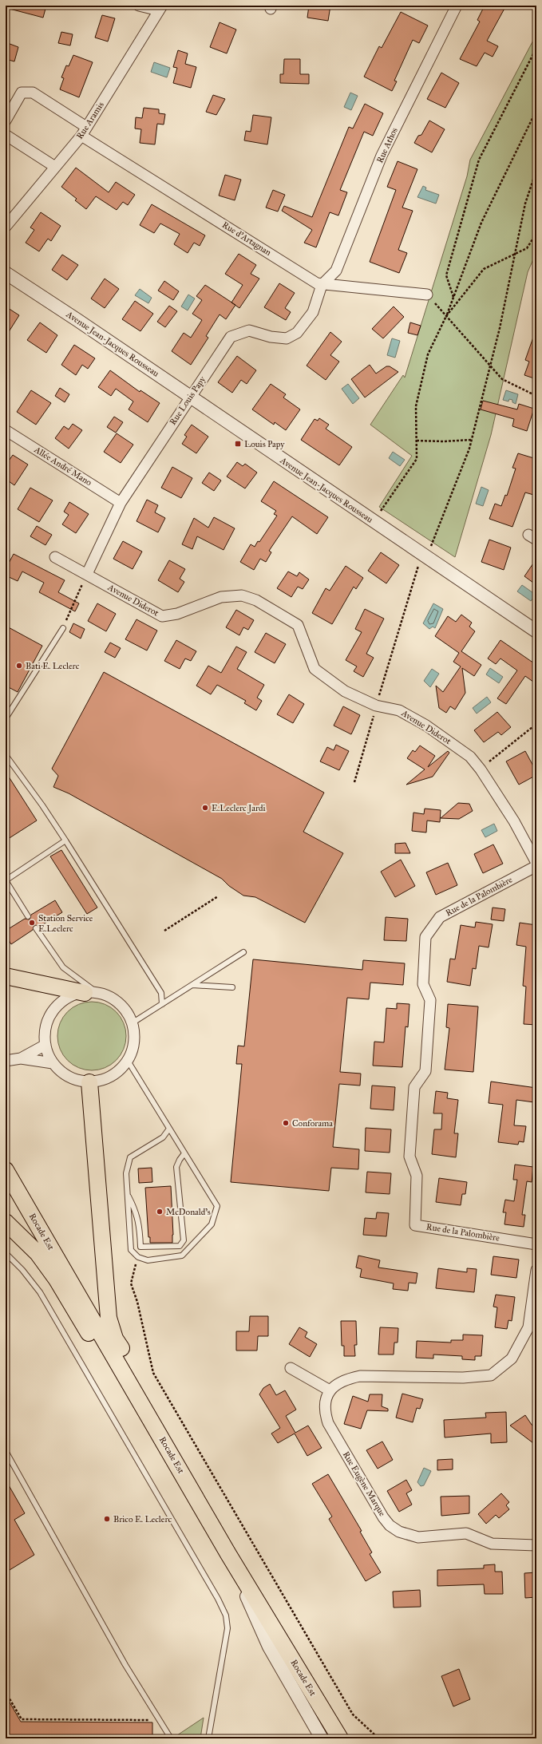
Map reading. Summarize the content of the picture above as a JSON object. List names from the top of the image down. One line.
{"streets":{"main road":["Rocade Est"],"street":["Rue Aramis","Rue Athos","Rue d'Artagnan","Avenue Jean-Jacques Rousseau","Rue Louis Papy","Allée André Mano","Avenue Diderot","Rue de la Palombière","Rue Eugène Marque"]},"crossings":[["Rue Aramis","Rue d'Artagnan"],["Rue Athos","Rue d'Artagnan"],["Rue Athos","Rue Louis Papy"],["Rue d'Artagnan","Rue Louis Papy"],["Avenue Jean-Jacques Rousseau","Rue Louis Papy"],["Rue Louis Papy","Allée André Mano"],["Rue Louis Papy","Avenue Diderot"]],"places":{"transit":["Louis Papy"],"other":["Bati E. Leclerc","E.Leclerc Jardi","Station Service E.Leclerc","Conforama","McDonald's","Brico E. Leclerc"]}}
